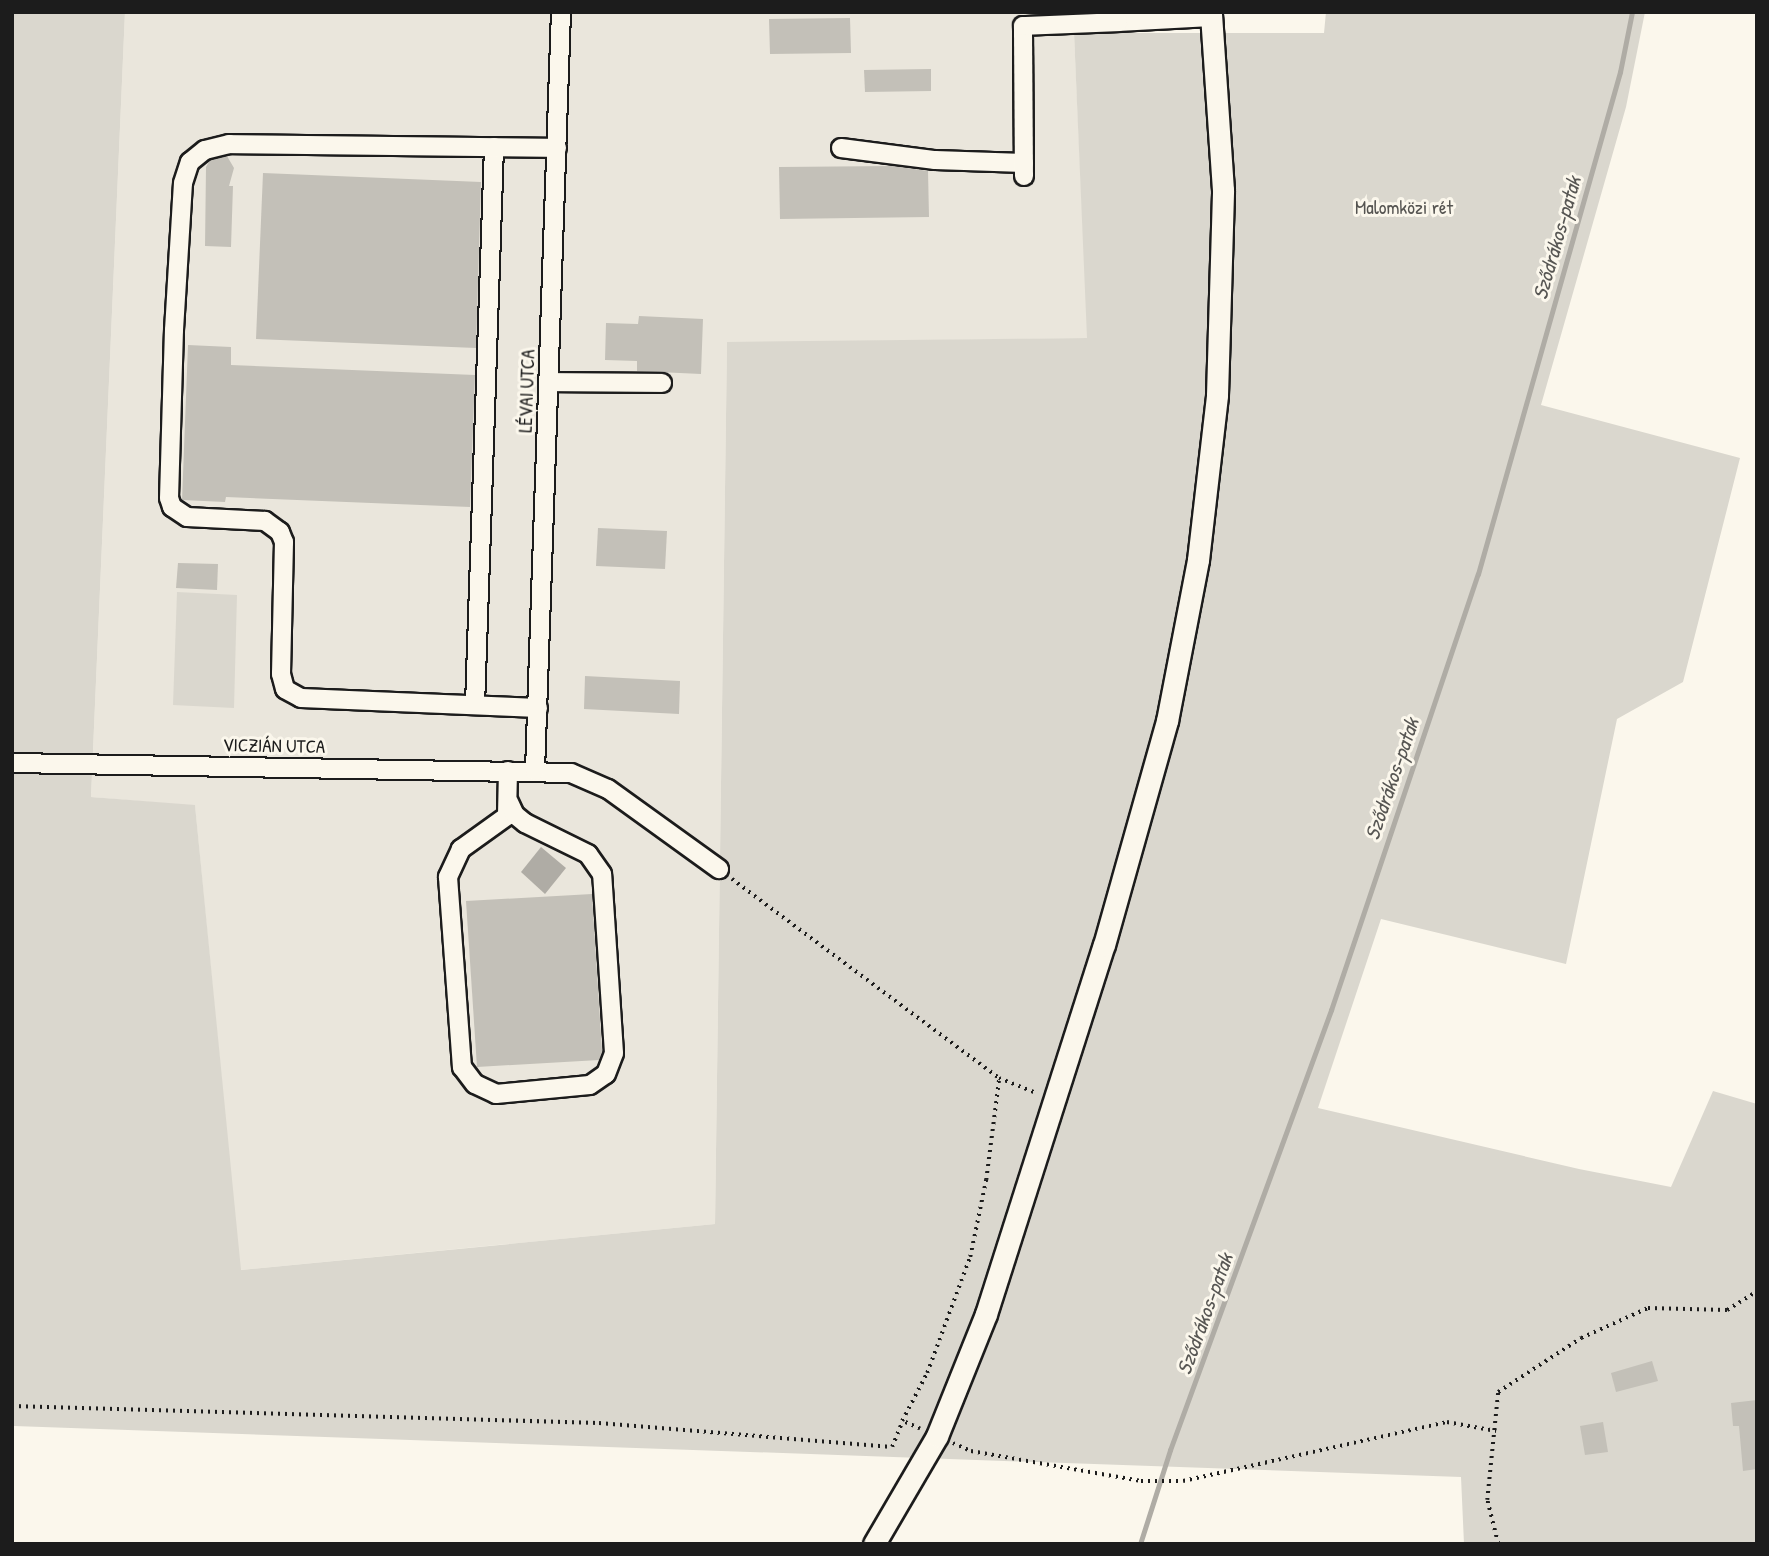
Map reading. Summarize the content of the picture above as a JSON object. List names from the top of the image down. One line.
{"streets":{"street":["LÉVAI UTCA","VICZIÁN UTCA"]},"crossings":[["LÉVAI UTCA","VICZIÁN UTCA"]],"water":["Sződrákos-patak"],"parks":["Malomközi rét"]}
